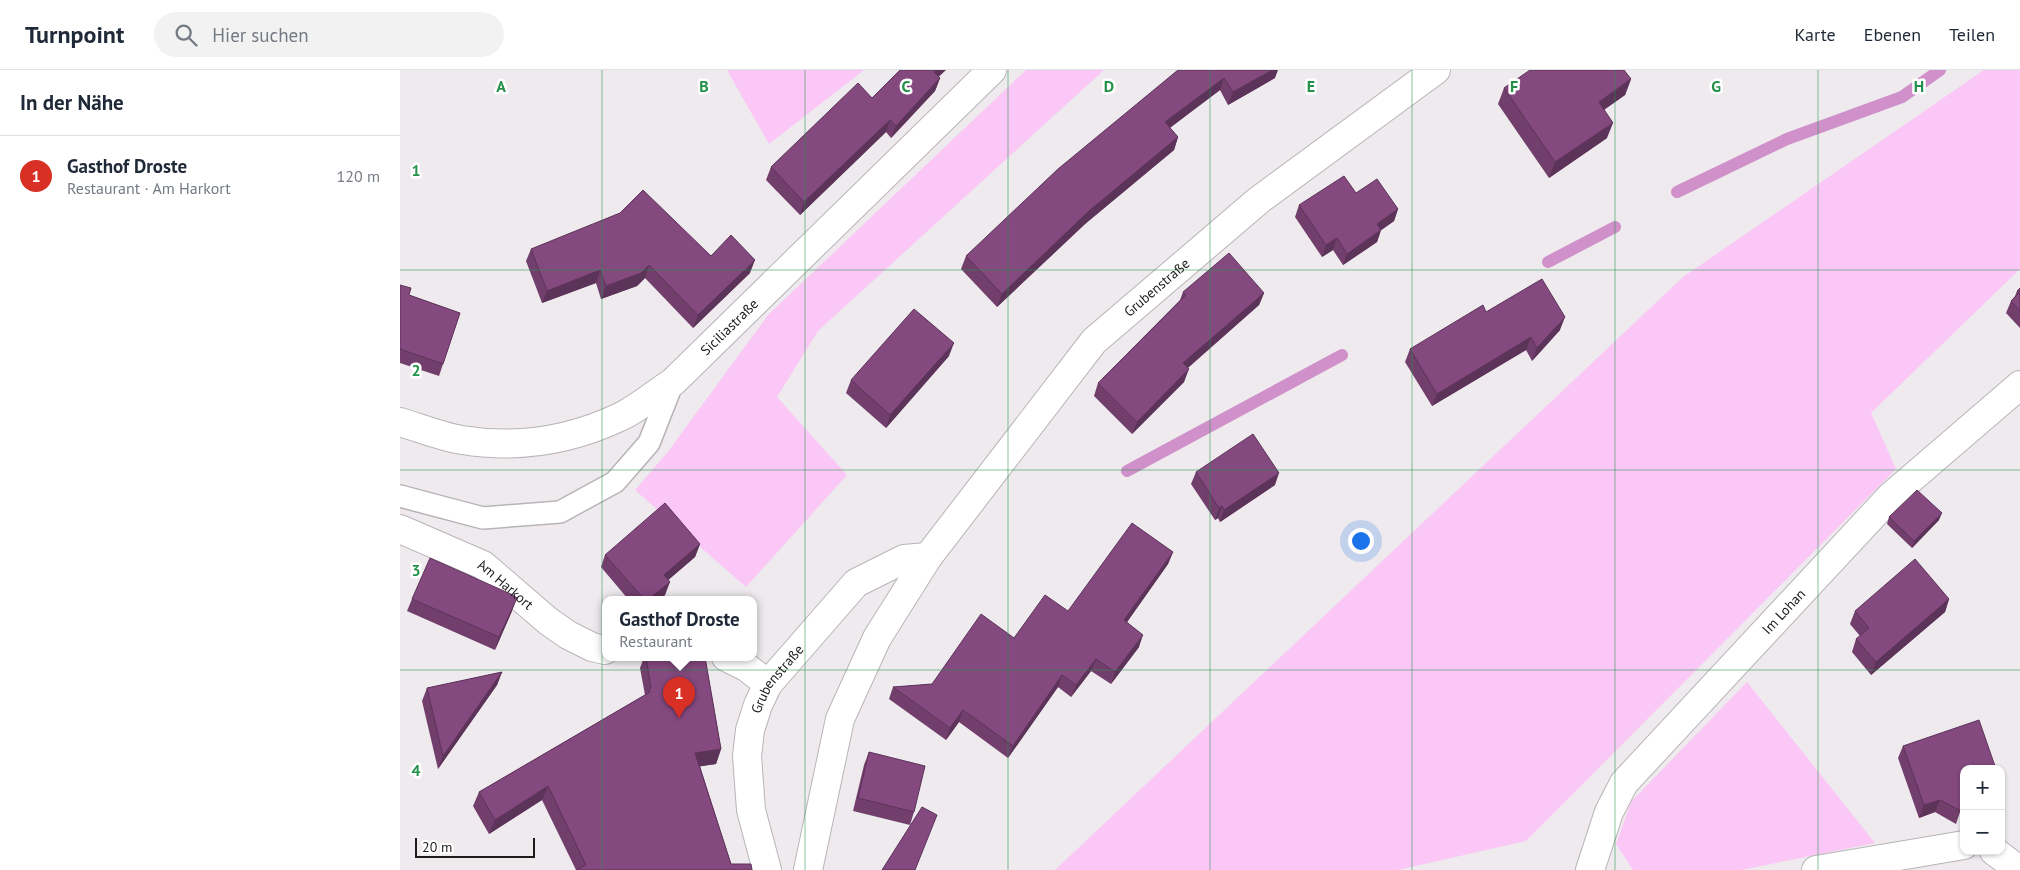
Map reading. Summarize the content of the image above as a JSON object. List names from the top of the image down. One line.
{"streets":{"street":["Grubenstraße","Siciliastraße","Am Harkort","Im Lohan"]},"scale_bar":"20 m","page":{"header":"Turnpoint","search":"Hier suchen","nav":["Karte","Ebenen","Teilen"],"heading":"In der Nähe","list":[{"mark":"1","name":"Gasthof Droste","note":"Restaurant · Am Harkort","value":"120 m"}],"popup":["Gasthof Droste","Restaurant"],"pins":"1","map_buttons":["+","−"],"scale":"20 m"},"grid":{"columns":["A","B","C","D","E","F","G","H"],"rows":["1","2","3","4"]}}
